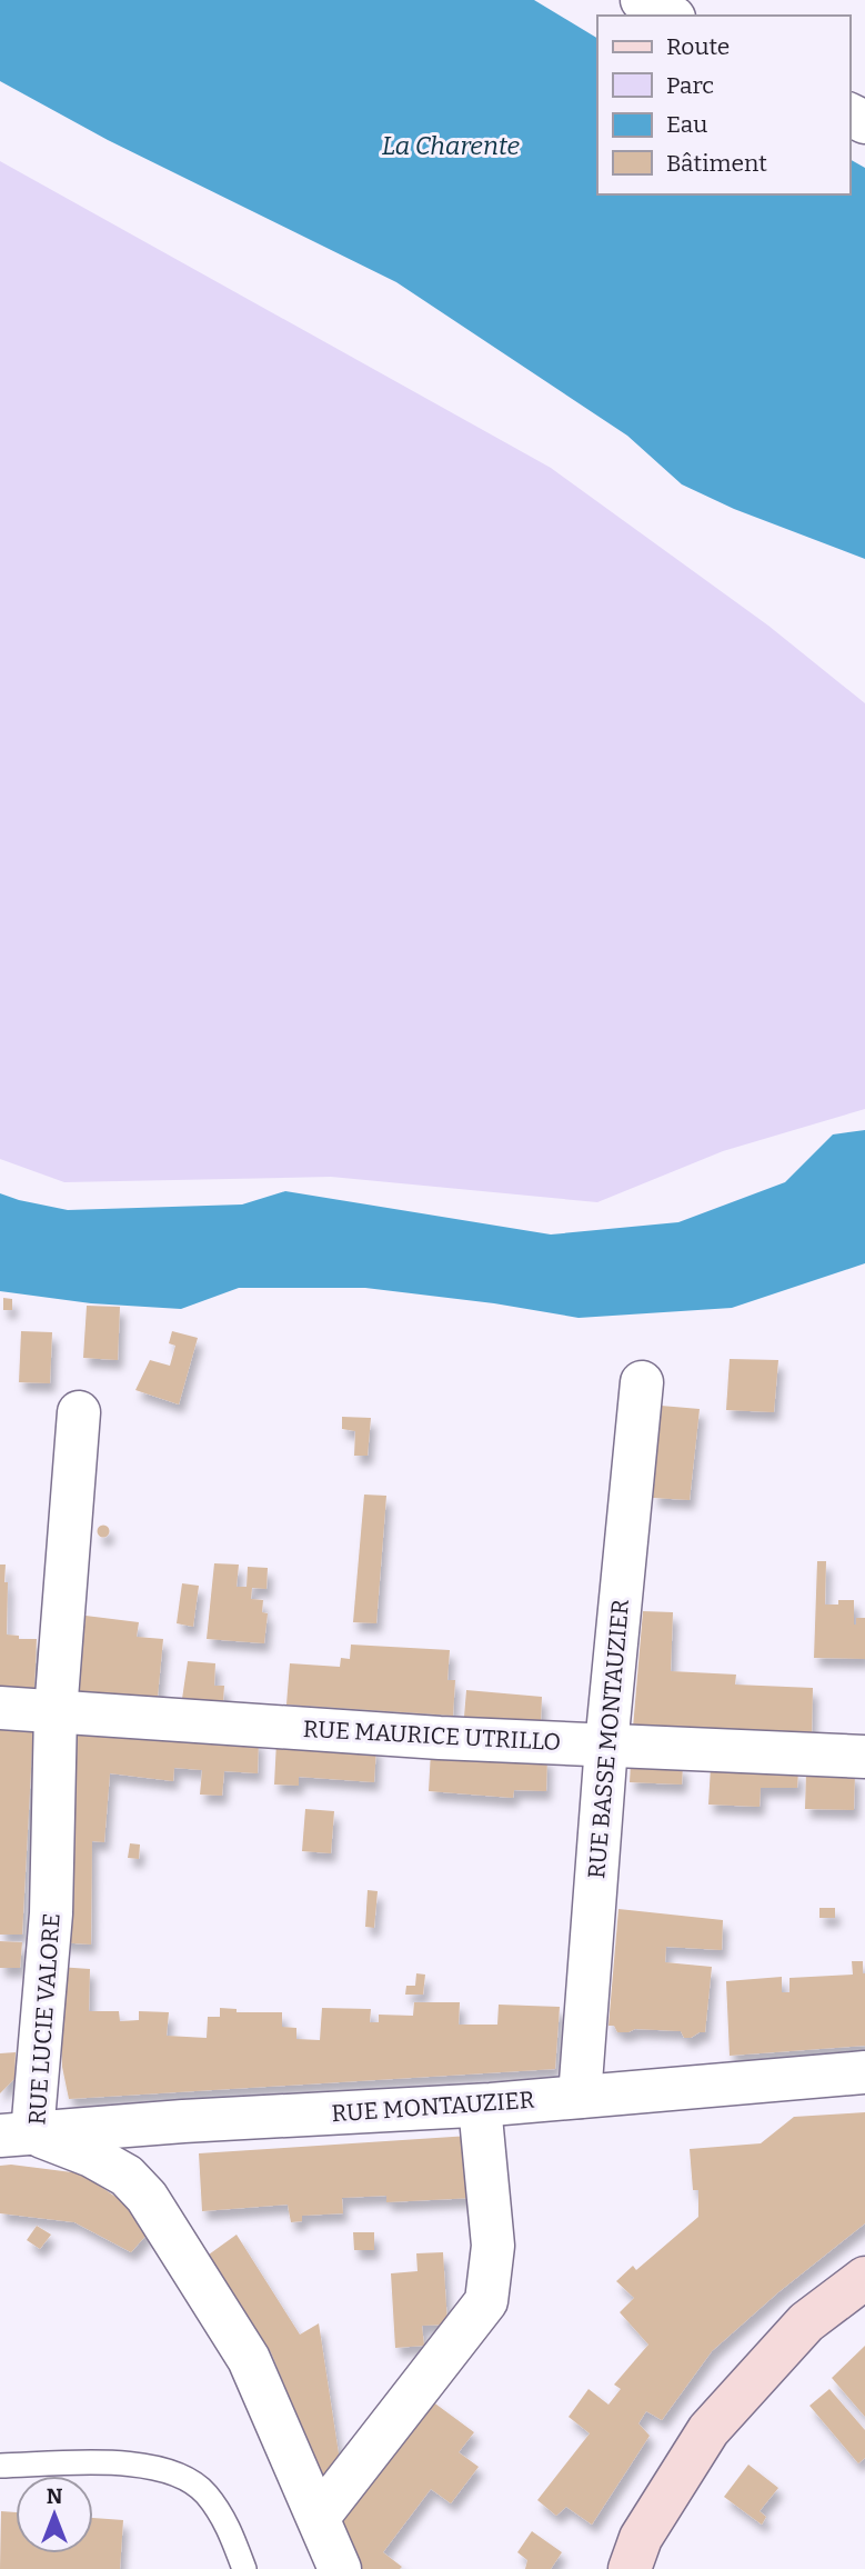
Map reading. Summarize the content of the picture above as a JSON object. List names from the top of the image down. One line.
{"streets":{"street":["RUE MAURICE UTRILLO","RUE BASSE MONTAUZIER","RUE LUCIE VALORE","RUE MONTAUZIER"]},"crossings":[["RUE MAURICE UTRILLO","RUE BASSE MONTAUZIER"],["RUE MAURICE UTRILLO","RUE LUCIE VALORE"],["RUE BASSE MONTAUZIER","RUE MONTAUZIER"],["RUE LUCIE VALORE","RUE MONTAUZIER"]],"water":["La Charente"],"legend":["Route","Parc","Eau","Bâtiment"],"north":"top"}
